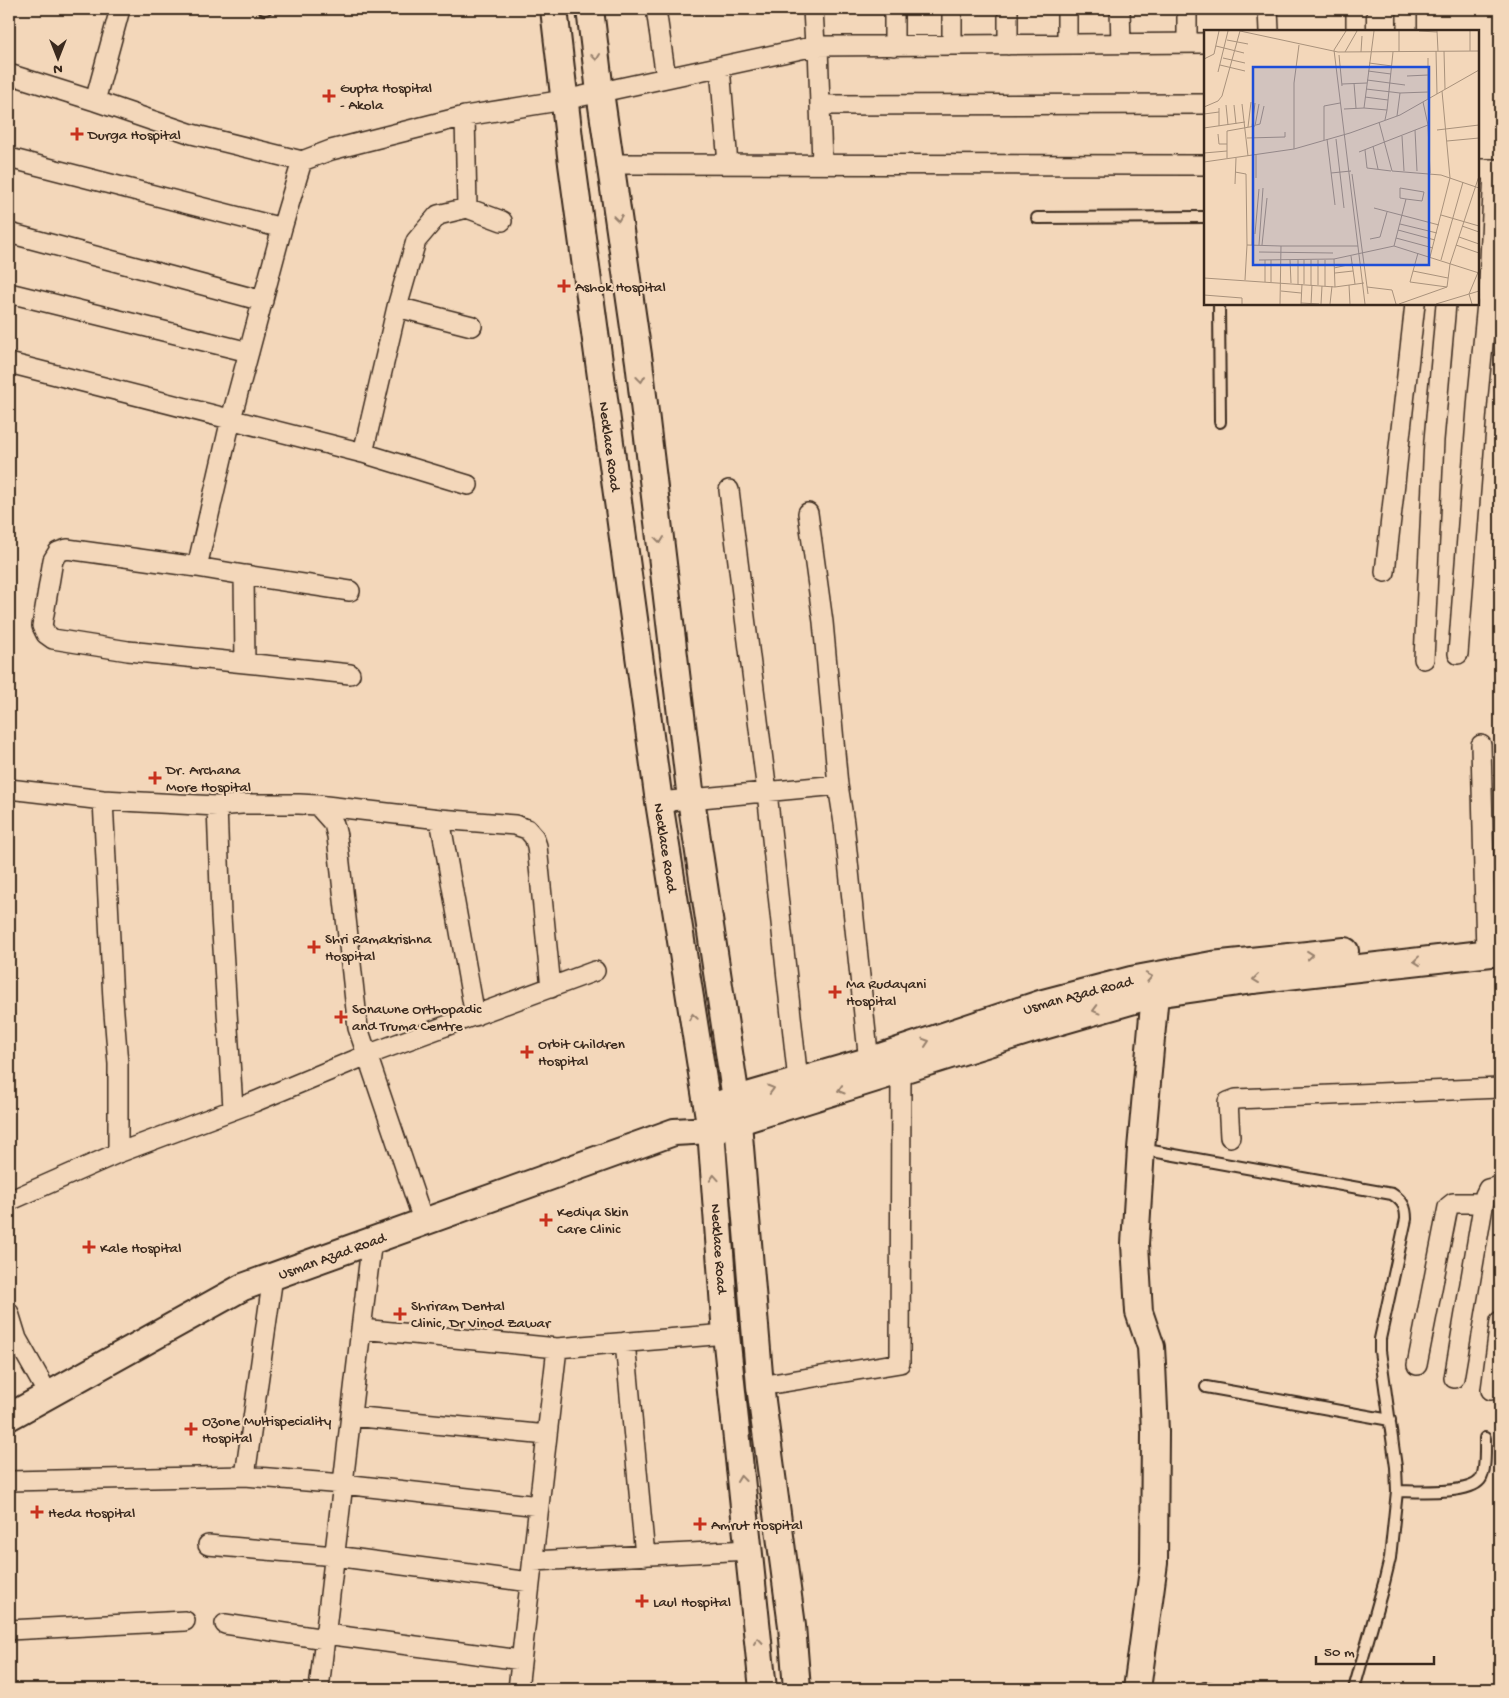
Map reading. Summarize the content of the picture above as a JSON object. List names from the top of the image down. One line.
{"streets":{"main road":["Necklace Road","Usman Azad Road"]},"crossings":[["Necklace Road","Usman Azad Road"]],"places":{"health":["Gupta Hospital - Akola","Durga Hospital","Ashok Hospital","Dr. Archana More Hospital","Shri Ramakrishna Hospital","Ma Rudayani Hospital","Sonawne Orthopadic and Truma Centre","Orbit Children Hospital","Kediya Skin Care Clinic","Kale Hospital","Shriram Dental Clinic, Dr Vinod Zawar","Ozone Multispeciality Hospital","Heda Hospital","Amrut Hospital","Laul Hospital"]},"scale_bar":"50 m","north":"bottom"}
